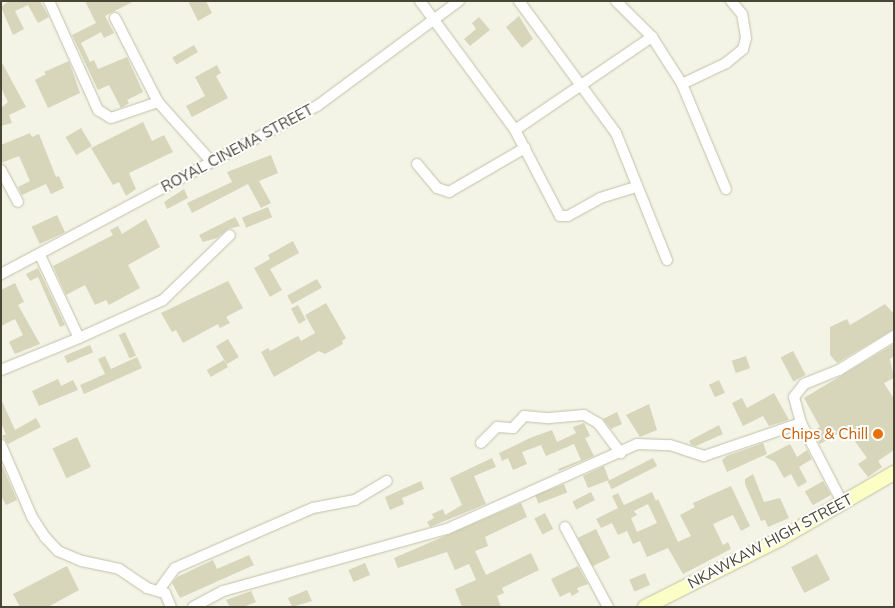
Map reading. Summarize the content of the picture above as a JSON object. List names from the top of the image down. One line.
{"streets":{"main road":["NKAWKAW HIGH STREET"],"street":["ROYAL CINEMA STREET"]},"places":["Chips & Chill"]}
